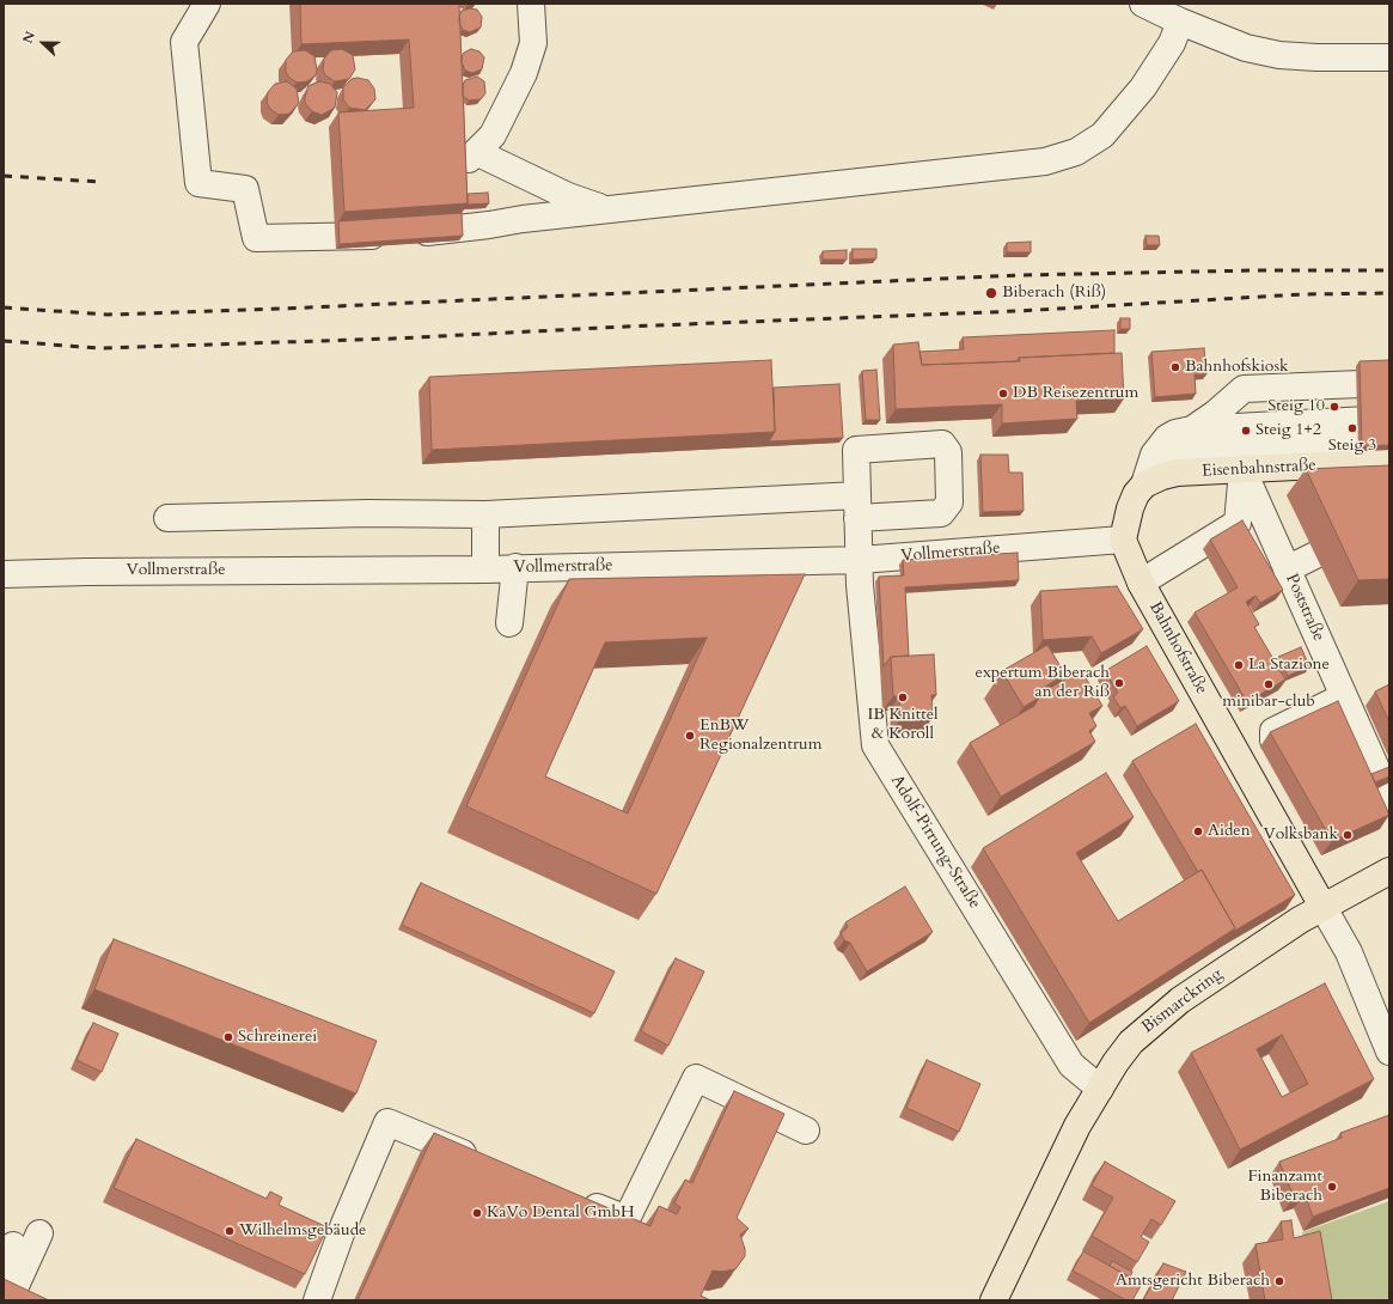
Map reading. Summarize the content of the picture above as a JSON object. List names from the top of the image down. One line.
{"streets":{"main road":["Eisenbahnstraße","Bahnhofstraße","Bismarckring"],"street":["Vollmerstraße","Poststraße","Adolf-Pirrung-Straße"]},"crossings":[["Eisenbahnstraße","Poststraße"],["Vollmerstraße","Bahnhofstraße"],["Vollmerstraße","Adolf-Pirrung-Straße"],["Bahnhofstraße","Bismarckring"],["Adolf-Pirrung-Straße","Bismarckring"]],"places":["Biberach (Riß)","Bahnhofskiosk","DB Reisezentrum","Steig 10","Steig 3","Steig 1+2","La Stazione","expertum Biberach an der Riß","minibar-club","IB Knittel & Koroll","EnBW Regionalzentrum","Aiden","Volksbank","Schreinerei","Finanzamt Biberach","KaVo Dental GmbH","Wilhelmsgebäude","Amtsgericht Biberach"],"north":"left"}
